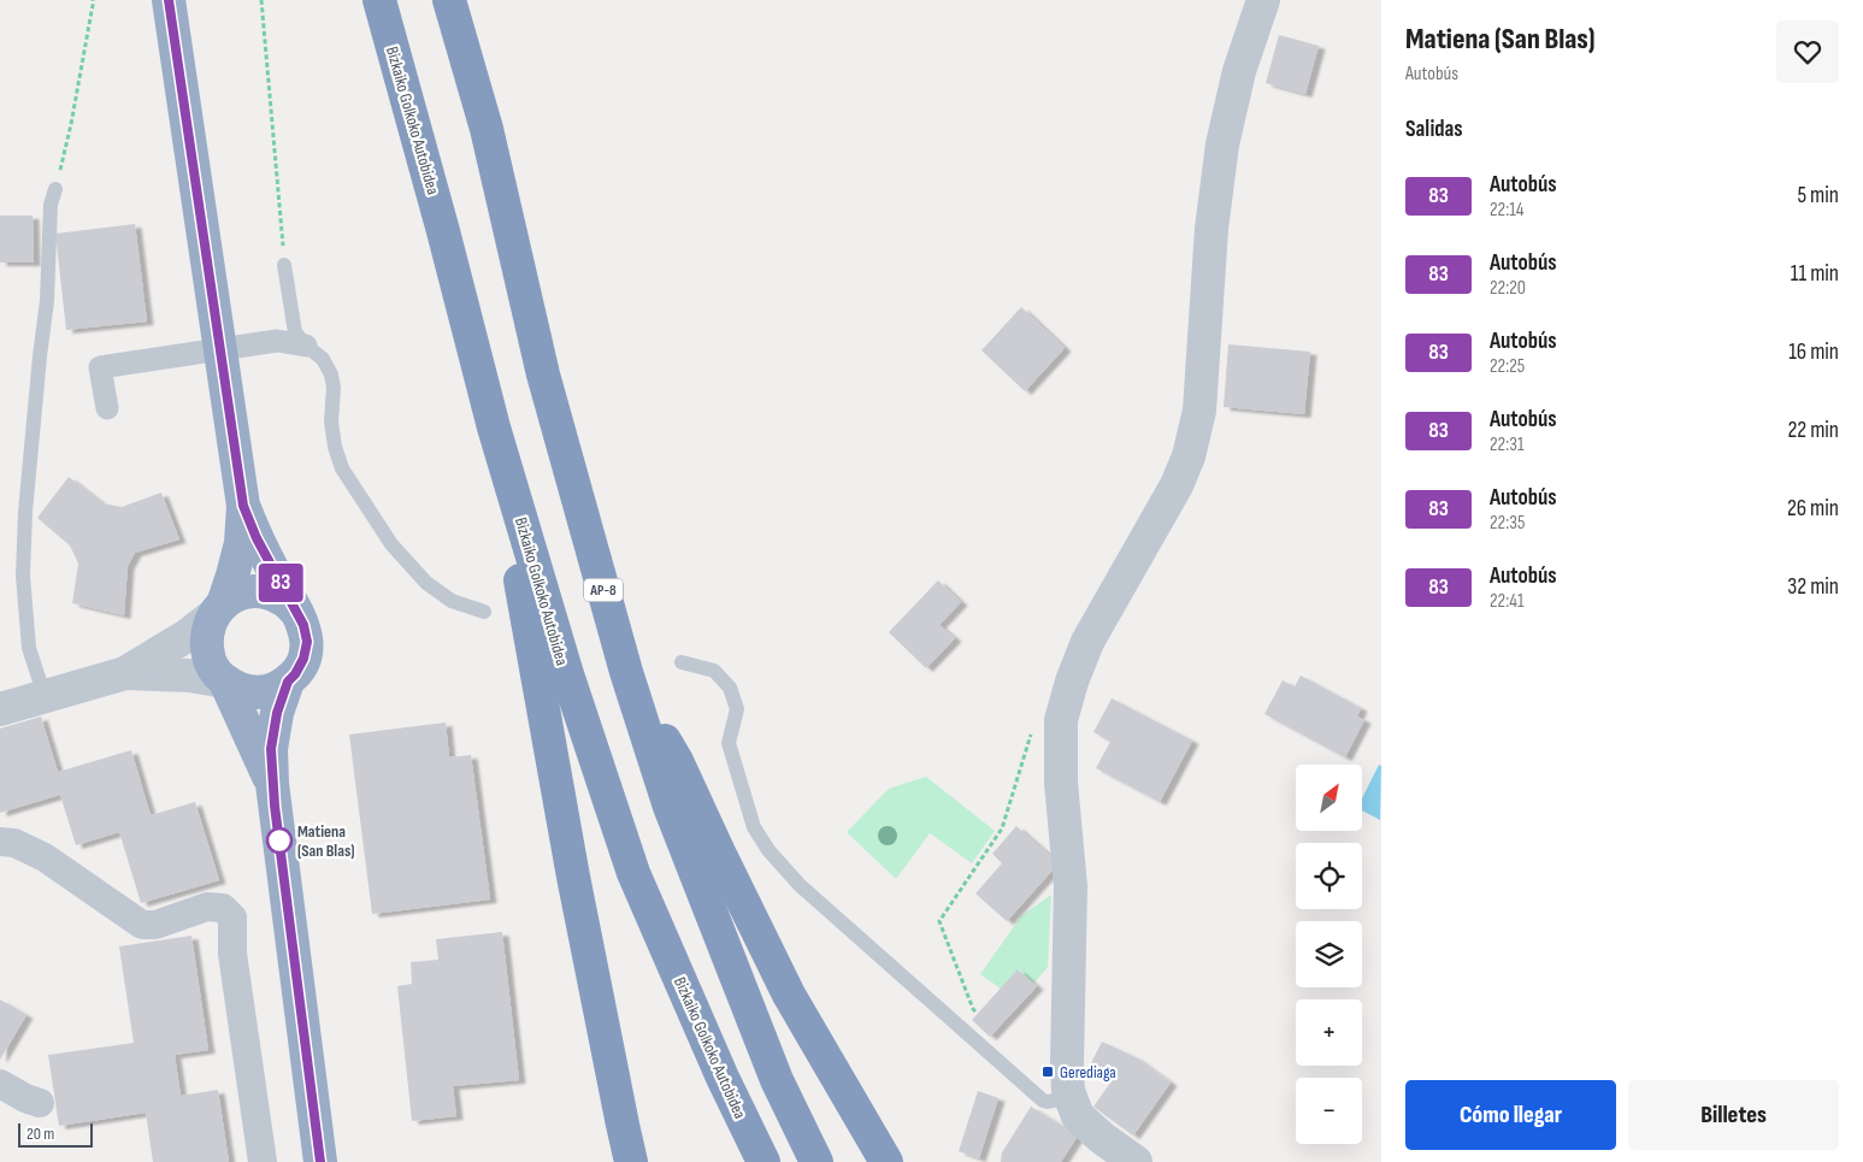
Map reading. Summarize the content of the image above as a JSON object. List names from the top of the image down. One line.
{"streets":{"highway":["Bizkaiko Golkoko Autobidea","AP-8"]},"places":{"other":["Matiena (San Blas)"],"transit":["Gerediaga"]},"lines":["bus line 83"],"scale_bar":"20 m","north":"top right","page":{"on_map":"83","heading":[["Matiena (San Blas)","Autobús"],"Salidas"],"list":[{"mark":"83","name":"Autobús","note":"22:14","value":"5 min"},{"mark":"83","name":"Autobús","note":"22:20","value":"11 min"},{"mark":"83","name":"Autobús","note":"22:25","value":"16 min"},{"mark":"83","name":"Autobús","note":"22:31","value":"22 min"},{"mark":"83","name":"Autobús","note":"22:35","value":"26 min"},{"mark":"83","name":"Autobús","note":"22:41","value":"32 min"}],"map_buttons":["+","−"],"buttons":["Cómo llegar","Billetes"],"scale":"20 m"}}
